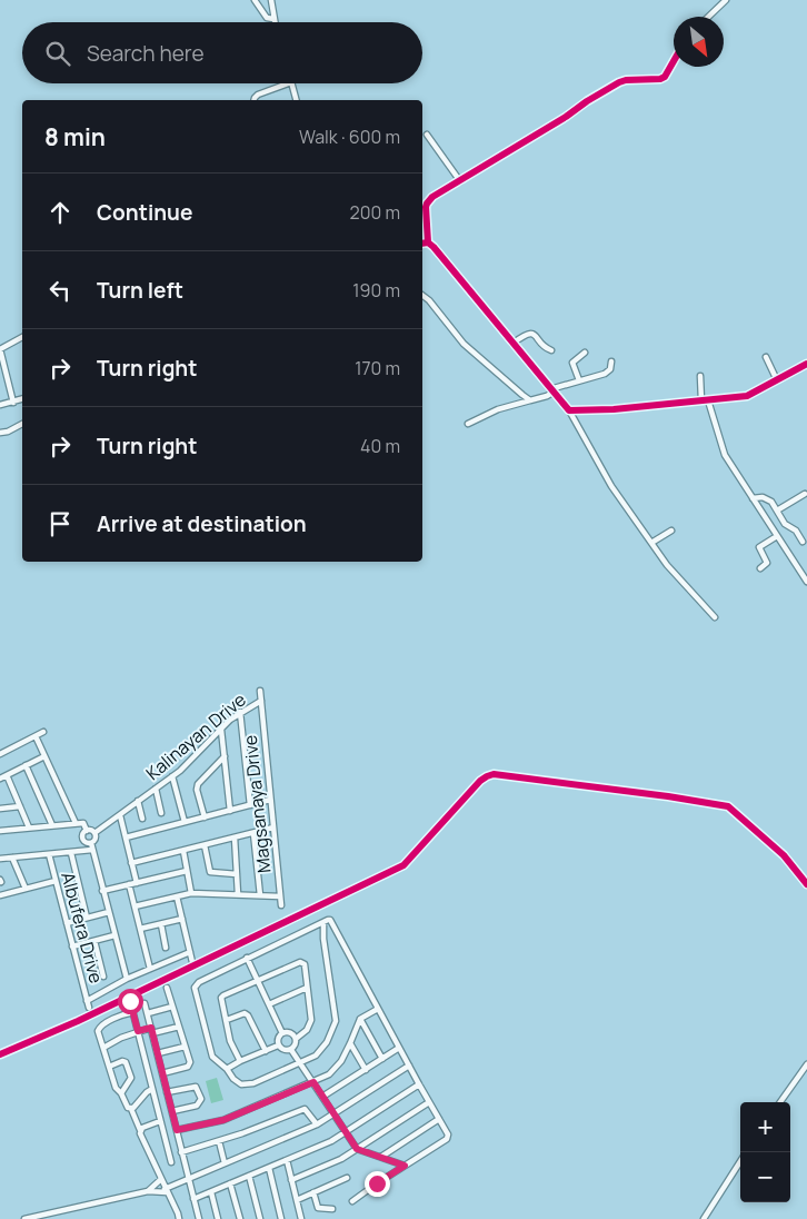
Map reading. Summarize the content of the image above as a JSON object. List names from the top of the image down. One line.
{"streets":{"street":["Kalinayan Drive","Magsanaya Drive","Albufera Drive"]},"crossings":[["Kalinayan Drive","Magsanaya Drive"]],"north":"bottom right","page":{"search":"Search here","heading":["8 min","Walk · 600 m"],"list":[["Continue","200 m"],["Turn left","190 m"],["Turn right","170 m"],["Turn right","40 m"],"Arrive at destination"],"map_buttons":["+","−"]}}
